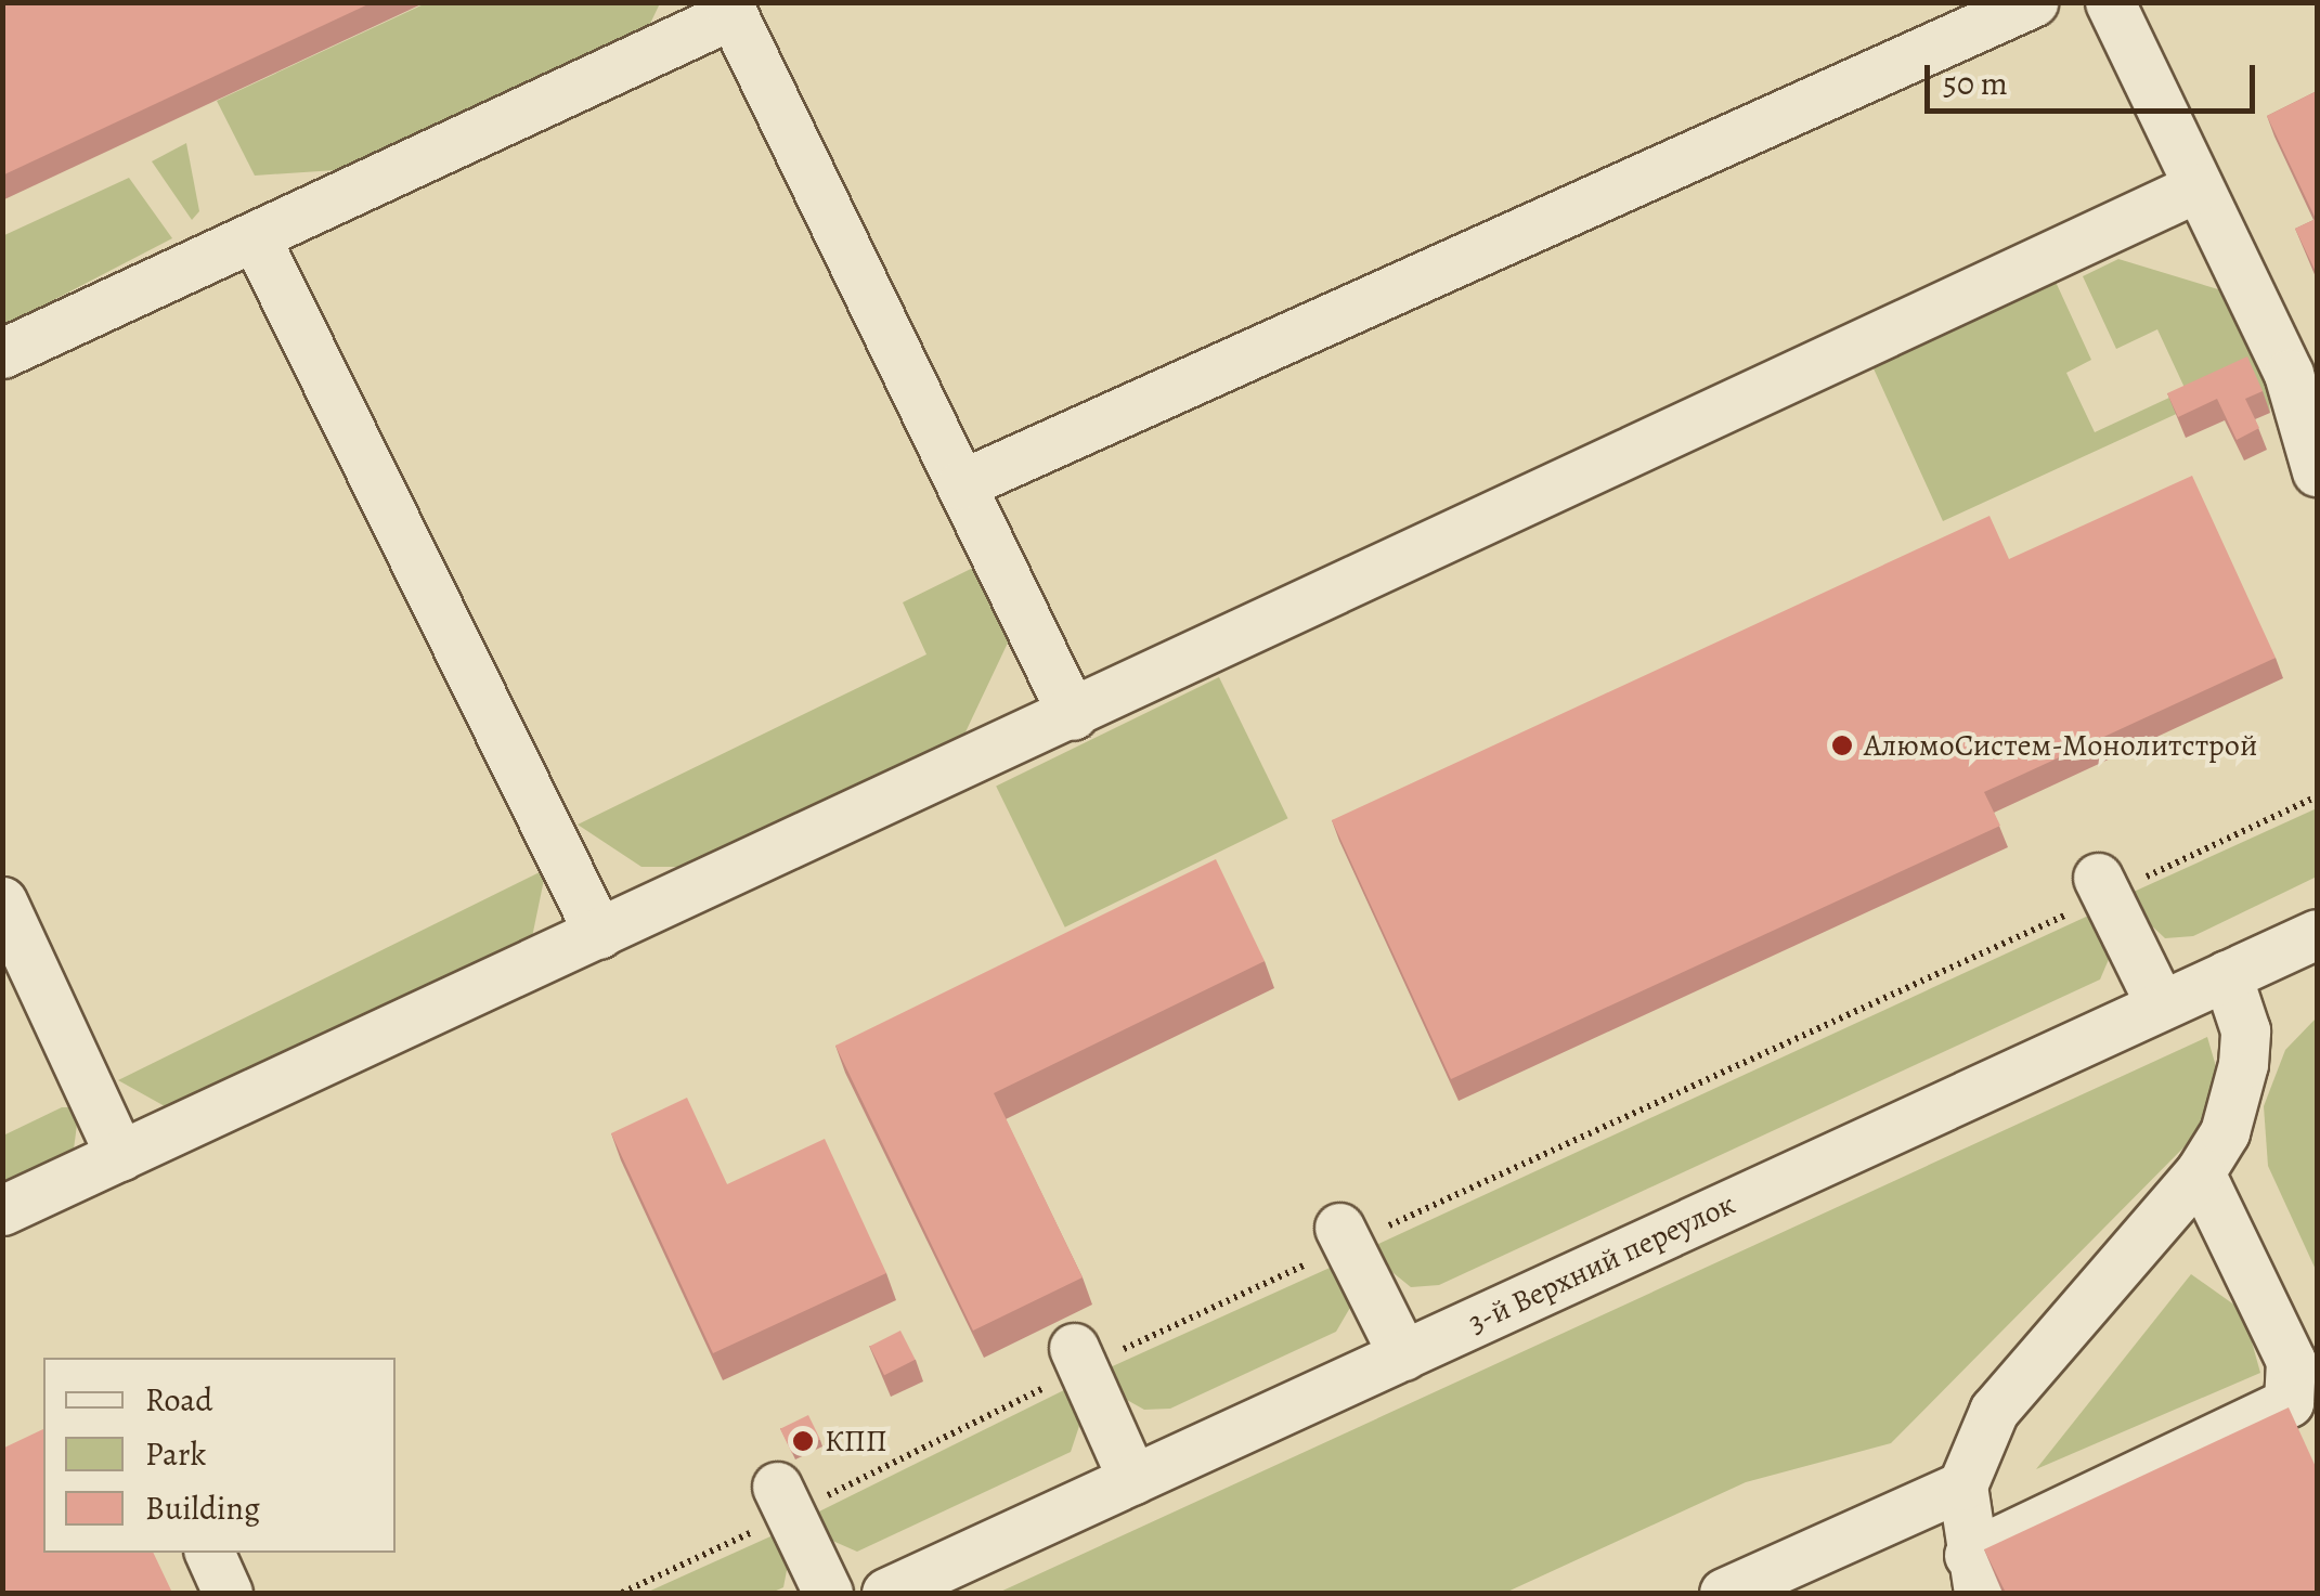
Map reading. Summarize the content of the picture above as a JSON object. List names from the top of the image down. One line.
{"streets":{"street":["3-й Верхний переулок"]},"places":["АлюмоСистем-Монолитстрой","КПП"],"legend":["Road","Park","Building"],"scale_bar":"50 m"}
